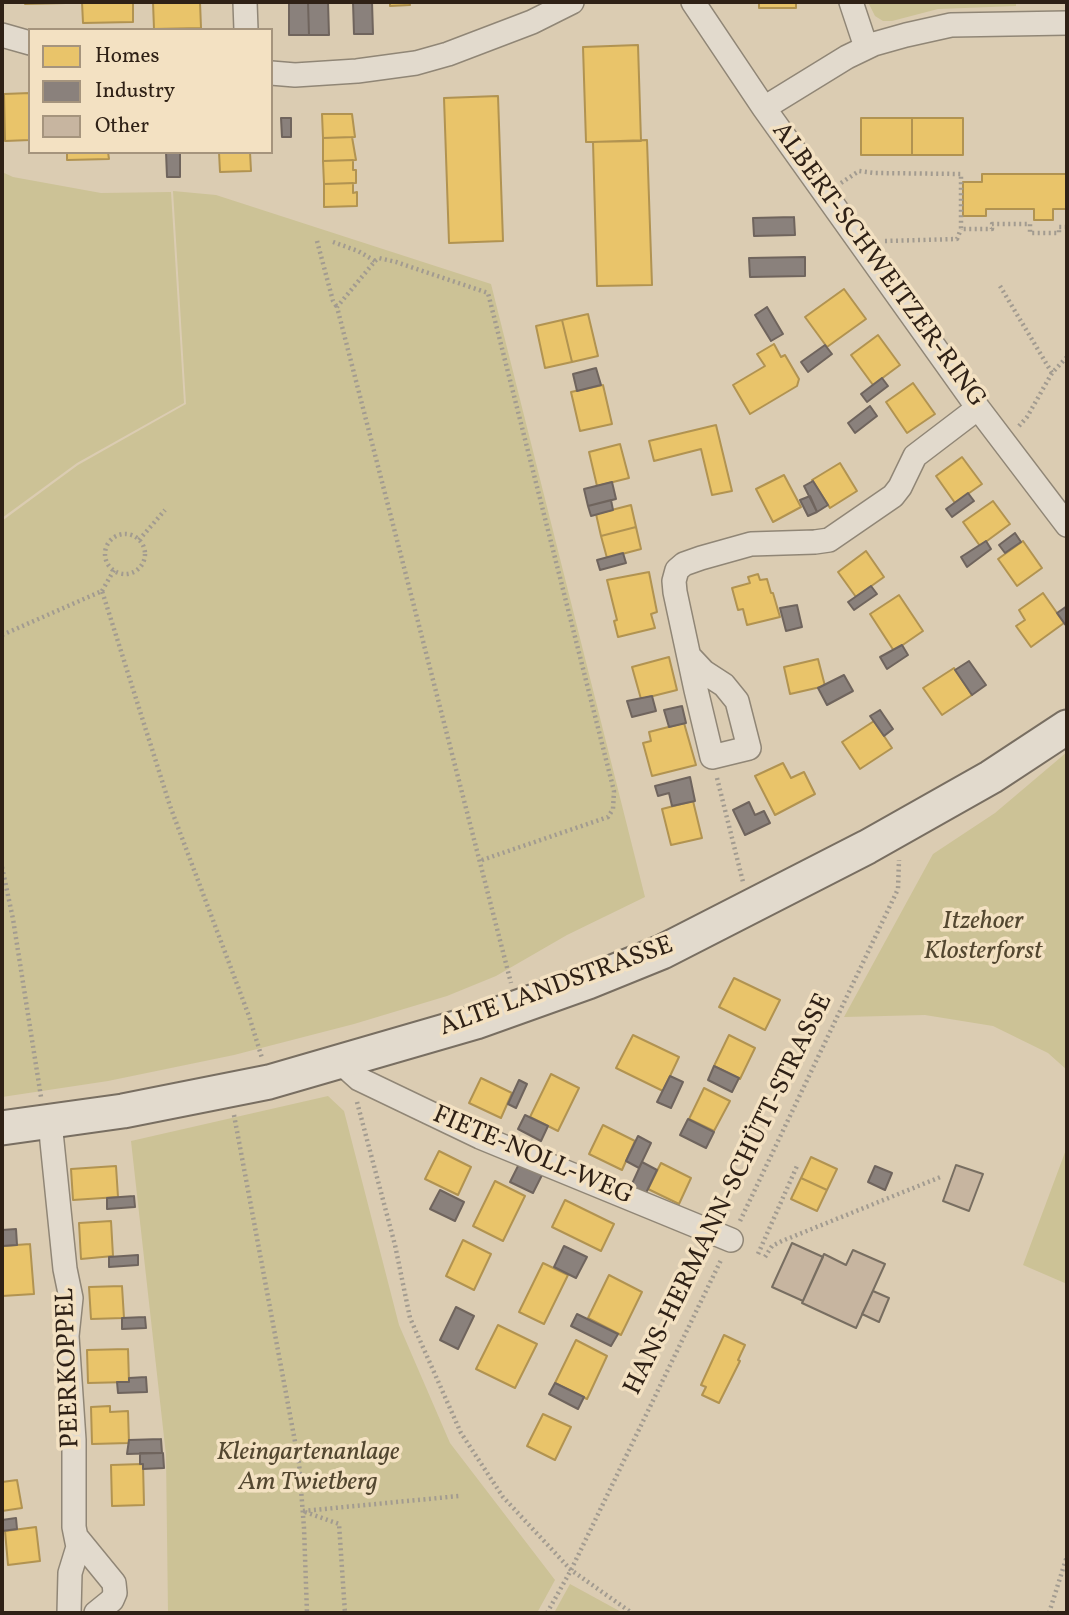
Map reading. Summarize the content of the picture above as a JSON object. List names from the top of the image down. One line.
{"streets":{"street":["ALBERT-SCHWEITZER-RING","ALTE LANDSTRASSE","FIETE-NOLL-WEG","PEERKOPPEL"],"path":["HANS-HERMANN-SCHÜTT-STRASSE"]},"crossings":[["ALTE LANDSTRASSE","FIETE-NOLL-WEG"],["ALTE LANDSTRASSE","HANS-HERMANN-SCHÜTT-STRASSE"],["ALTE LANDSTRASSE","PEERKOPPEL"],["FIETE-NOLL-WEG","HANS-HERMANN-SCHÜTT-STRASSE"]],"parks":["Itzehoer Klosterforst","Kleingartenanlage Am Twietberg"],"legend":["Homes","Industry","Other"]}
